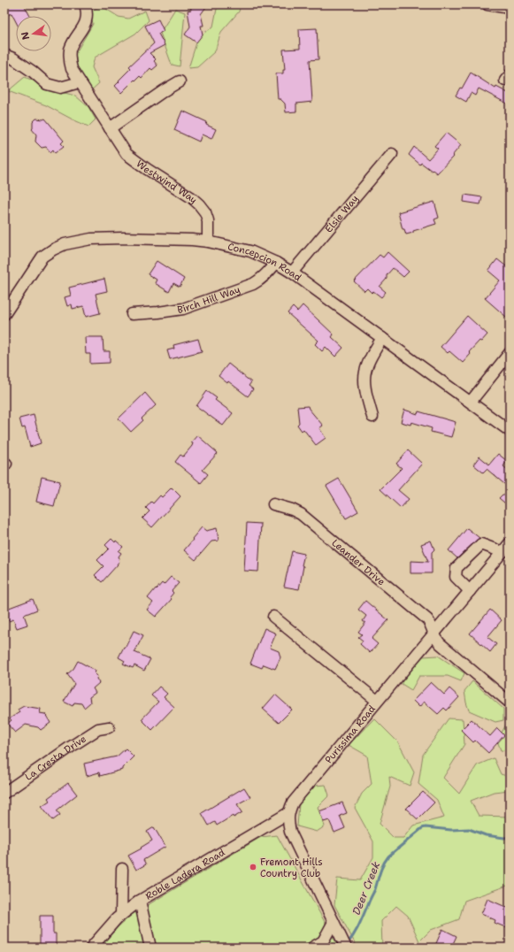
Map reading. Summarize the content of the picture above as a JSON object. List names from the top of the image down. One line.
{"streets":{"street":["Westwind Way","Elsie Way","Concepcion Road","Birch Hill Way","Leander Drive","Purissima Road","La Cresta Drive","Roble Ladera Road"]},"crossings":[["Westwind Way","Concepcion Road"],["Elsie Way","Concepcion Road"],["Concepcion Road","Birch Hill Way"],["Leander Drive","Purissima Road"],["Purissima Road","Roble Ladera Road"]],"water":["Deer Creek"],"places":["Fremont Hills Country Club"],"north":"left"}
